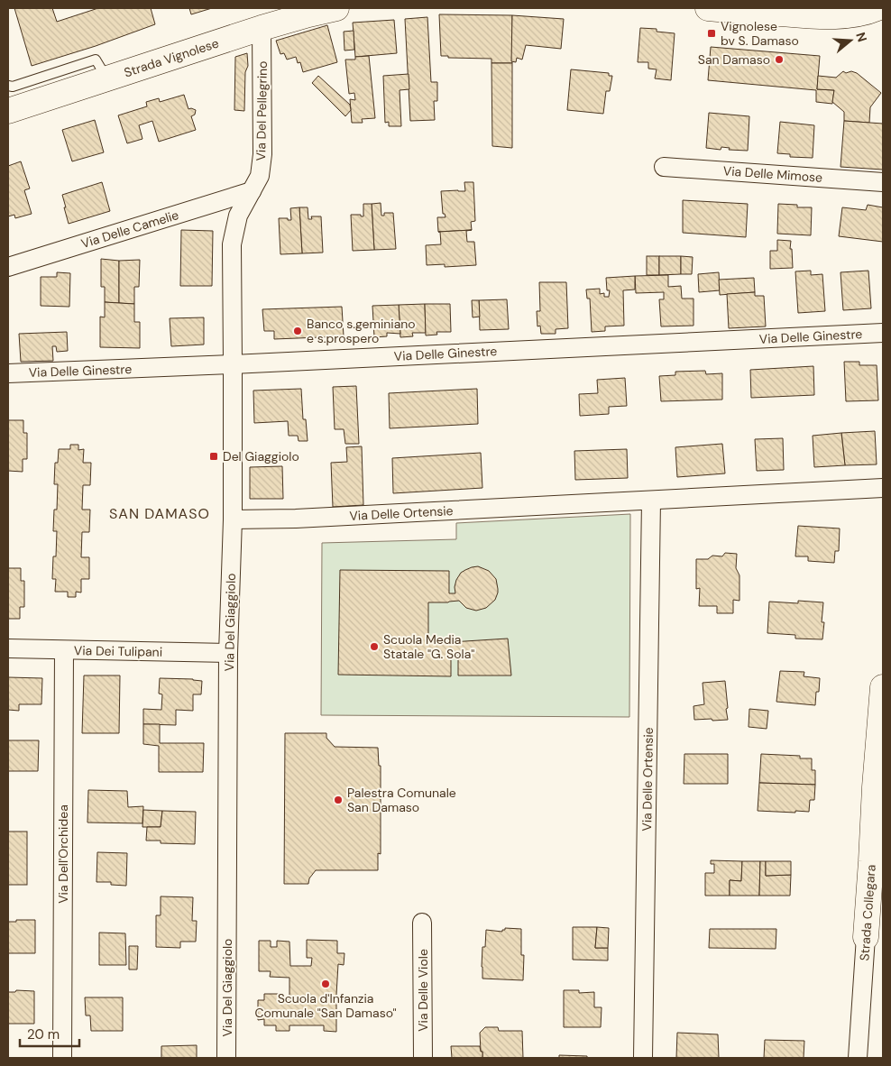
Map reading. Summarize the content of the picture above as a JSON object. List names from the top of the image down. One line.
{"streets":{"main road":["Strada Vignolese","Strada Collegara"],"street":["Via Del Pellegrino","Via Delle Mimose","Via Delle Camelie","Via Delle Ginestre","Via Delle Ortensie","Via Del Giaggiolo","Via Dei Tulipani","Via Dell'Orchidea","Via Delle Viole"]},"crossings":[["Strada Vignolese","Via Del Pellegrino"],["Via Del Pellegrino","Via Delle Camelie"],["Via Del Pellegrino","Via Del Giaggiolo"],["Via Delle Camelie","Via Del Giaggiolo"],["Via Delle Ginestre","Via Del Giaggiolo"],["Via Delle Ortensie","Via Del Giaggiolo"],["Via Del Giaggiolo","Via Dei Tulipani"],["Via Dei Tulipani","Via Dell'Orchidea"]],"districts":["SAN DAMASO"],"places":{"transit":["Vignolese bv S. Damaso","Del Giaggiolo"],"other":["San Damaso","Banco s.geminiano e s.prospero","Scuola Media Statale \"G. Sola\"","Palestra Comunale San Damaso","Scuola d'Infanzia Comunale \"San Damaso\""]},"scale_bar":"20 m","north":"right"}
